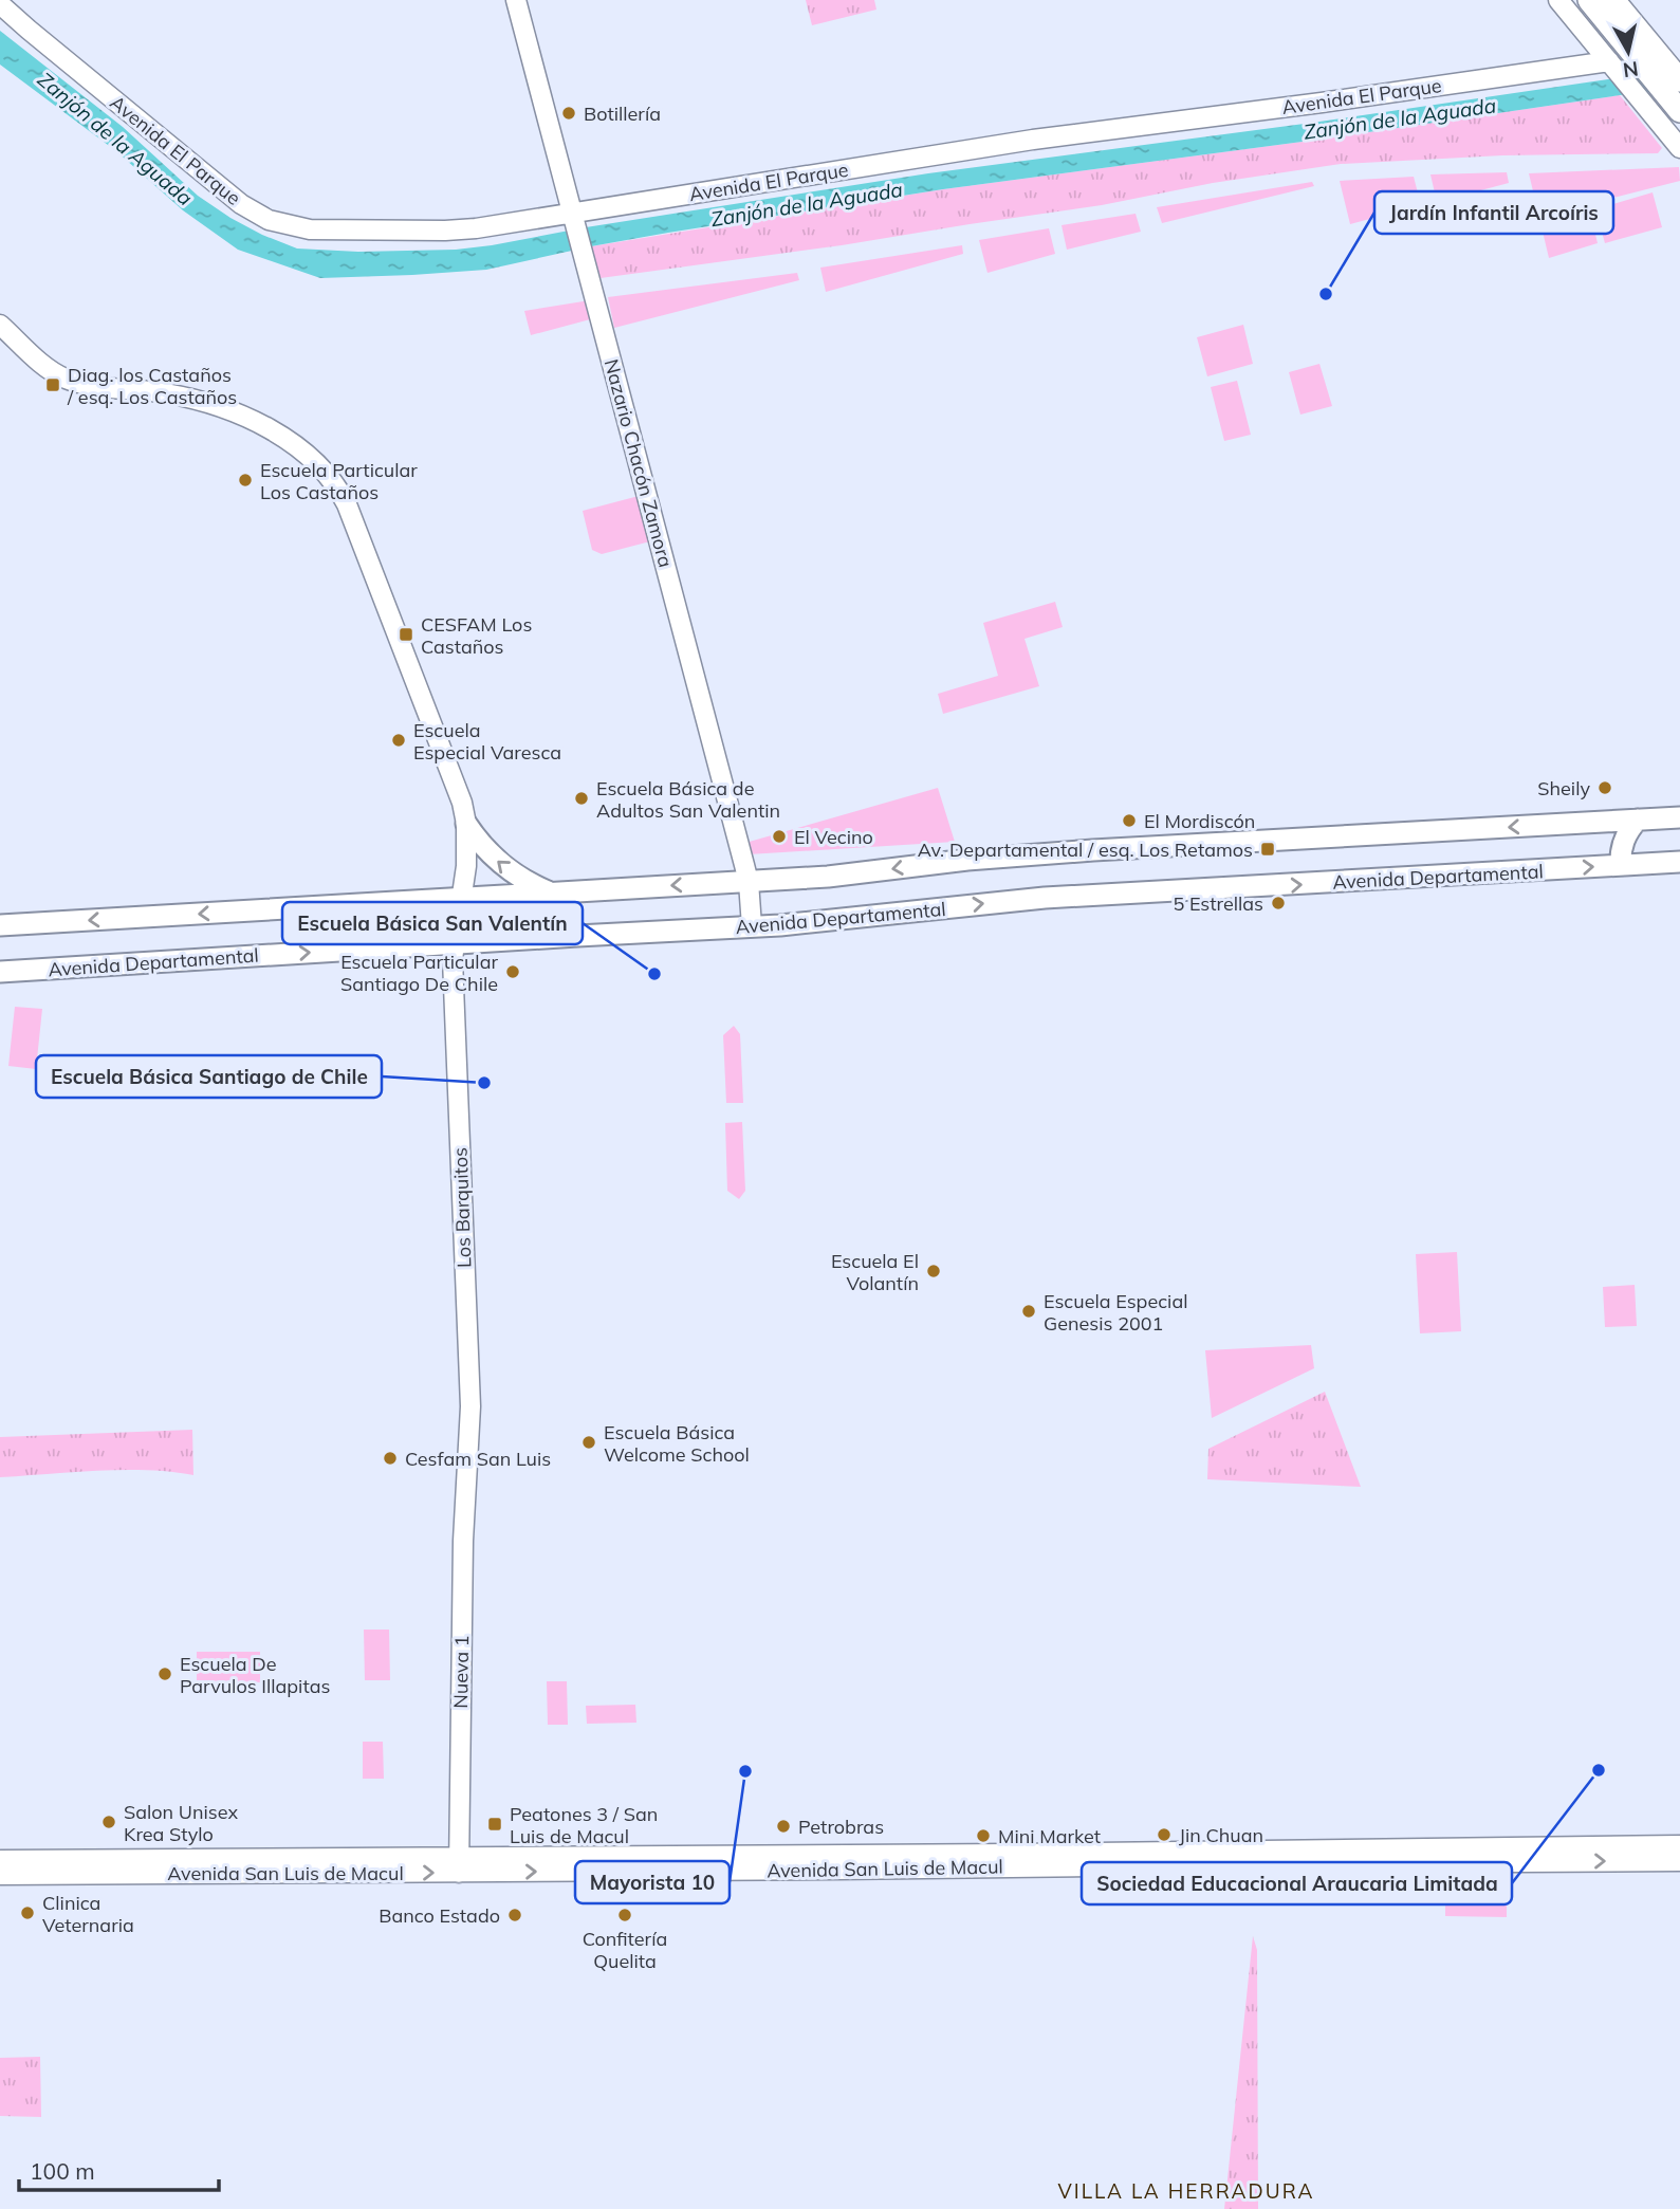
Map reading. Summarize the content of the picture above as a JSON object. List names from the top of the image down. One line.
{"streets":{"main road":["Avenida Departamental"],"street":["Avenida El Parque","Nazario Chacón Zamora","Los Barquitos","Nueva 1","Avenida San Luis de Macul"]},"crossings":[["Avenida El Parque","Nazario Chacón Zamora"],["Nazario Chacón Zamora","Avenida Departamental"],["Avenida Departamental","Los Barquitos"],["Los Barquitos","Nueva 1"],["Nueva 1","Avenida San Luis de Macul"]],"districts":["VILLA LA HERRADURA"],"water":["Zanjón de la Aguada"],"places":{"other":["Botillería","Jardín Infantil Arcoíris","Escuela Particular Los Castaños","Escuela Especial Varesca","Sheily","Escuela Básica de Adultos San Valentin","El Mordiscón","El Vecino","5 Estrellas","Escuela Particular Santiago De Chile","Escuela Básica San Valentín","Escuela Básica Santiago de Chile","Escuela El Volantín","Escuela Especial Genesis 2001","Escuela Básica Welcome School","Cesfam San Luis","Escuela De Parvulos Illapitas","Sociedad Educacional Araucaria Limitada","Mayorista 10","Salon Unisex Krea Stylo","Petrobras","Jin Chuan","Mini Market","Clinica Veternaria","Banco Estado","Confitería Quelita"],"transit":["Diag. los Castaños / esq. Los Castaños","CESFAM Los Castaños","Av. Departamental / esq. Los Retamos","Peatones 3 / San Luis de Macul"]},"scale_bar":"100 m","north":"bottom"}
